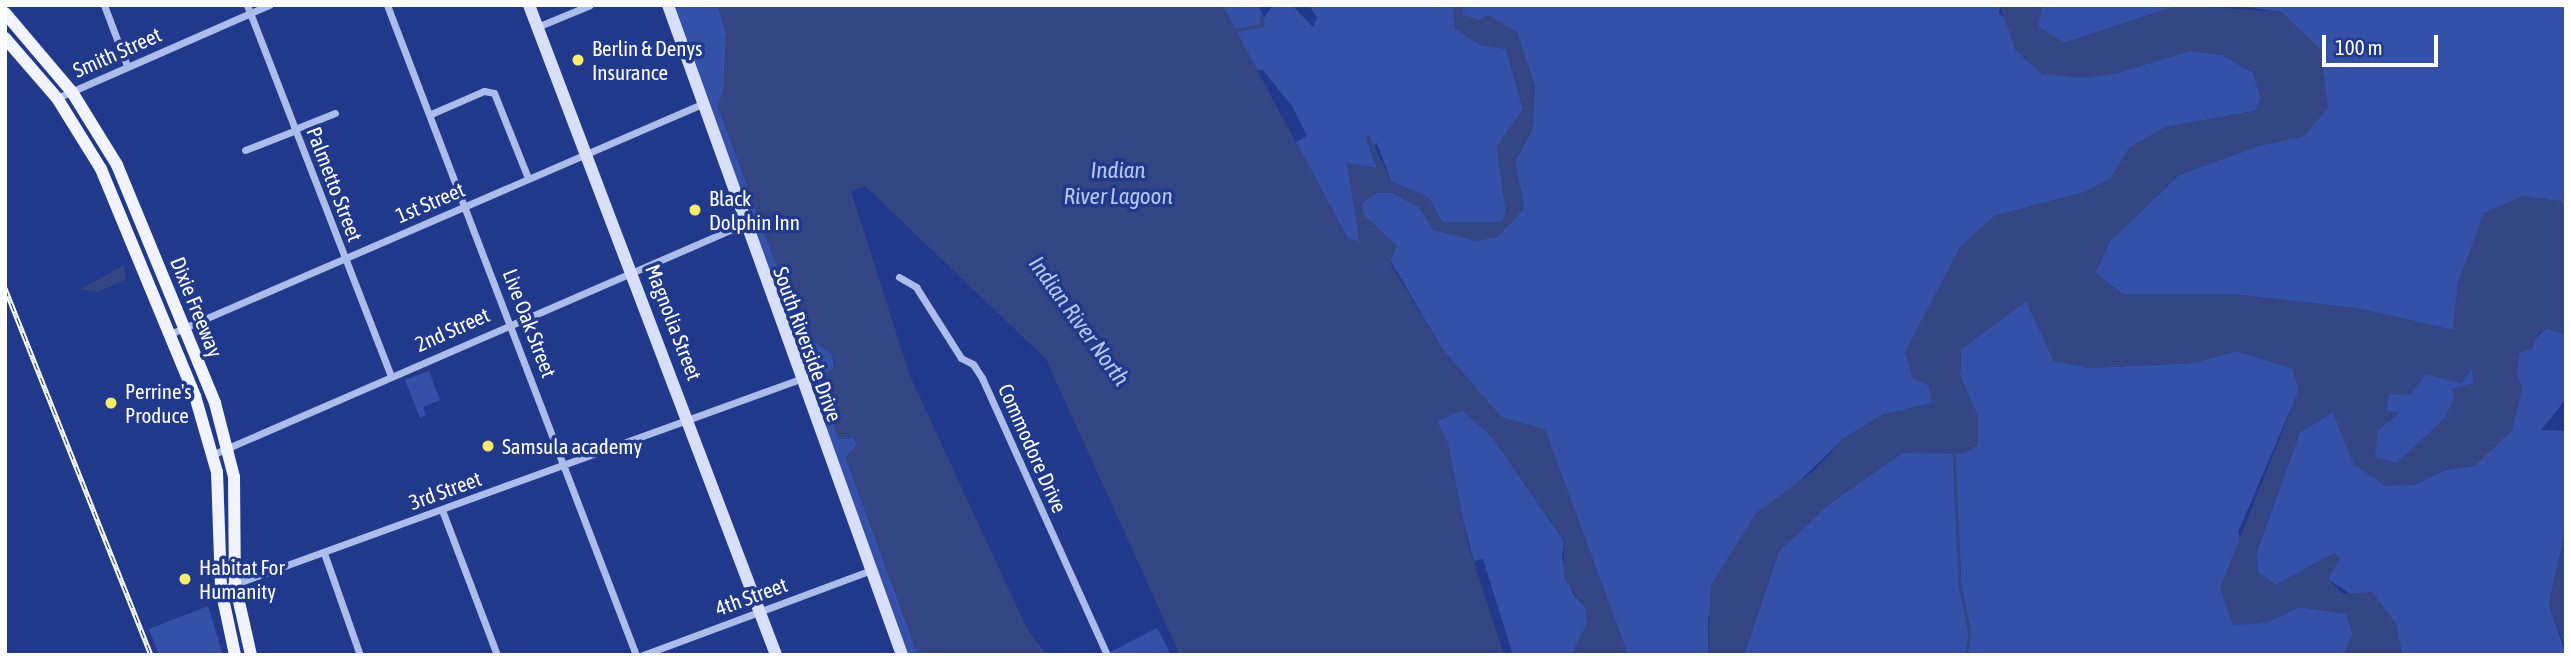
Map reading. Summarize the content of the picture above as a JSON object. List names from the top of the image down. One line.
{"streets":{"main road":["Dixie Freeway"],"street":["Smith Street","Palmetto Street","1st Street","Magnolia Street","Live Oak Street","2nd Street","South Riverside Drive","Commodore Drive","3rd Street","4th Street"]},"crossings":[["Smith Street","Palmetto Street"],["Smith Street","Dixie Freeway"],["Palmetto Street","1st Street"],["Palmetto Street","2nd Street"],["1st Street","Dixie Freeway"],["1st Street","Magnolia Street"],["1st Street","Live Oak Street"],["1st Street","South Riverside Drive"],["Dixie Freeway","2nd Street"],["Dixie Freeway","3rd Street"],["Magnolia Street","2nd Street"],["Magnolia Street","3rd Street"],["Magnolia Street","4th Street"],["Live Oak Street","2nd Street"],["Live Oak Street","3rd Street"],["2nd Street","South Riverside Drive"],["South Riverside Drive","3rd Street"],["South Riverside Drive","4th Street"]],"water":["Indian River Lagoon","Indian River North"],"places":["Berlin & Denys Insurance","Black Dolphin Inn","Perrine's Produce","Samsula academy","Habitat For Humanity"],"scale_bar":"100 m"}
